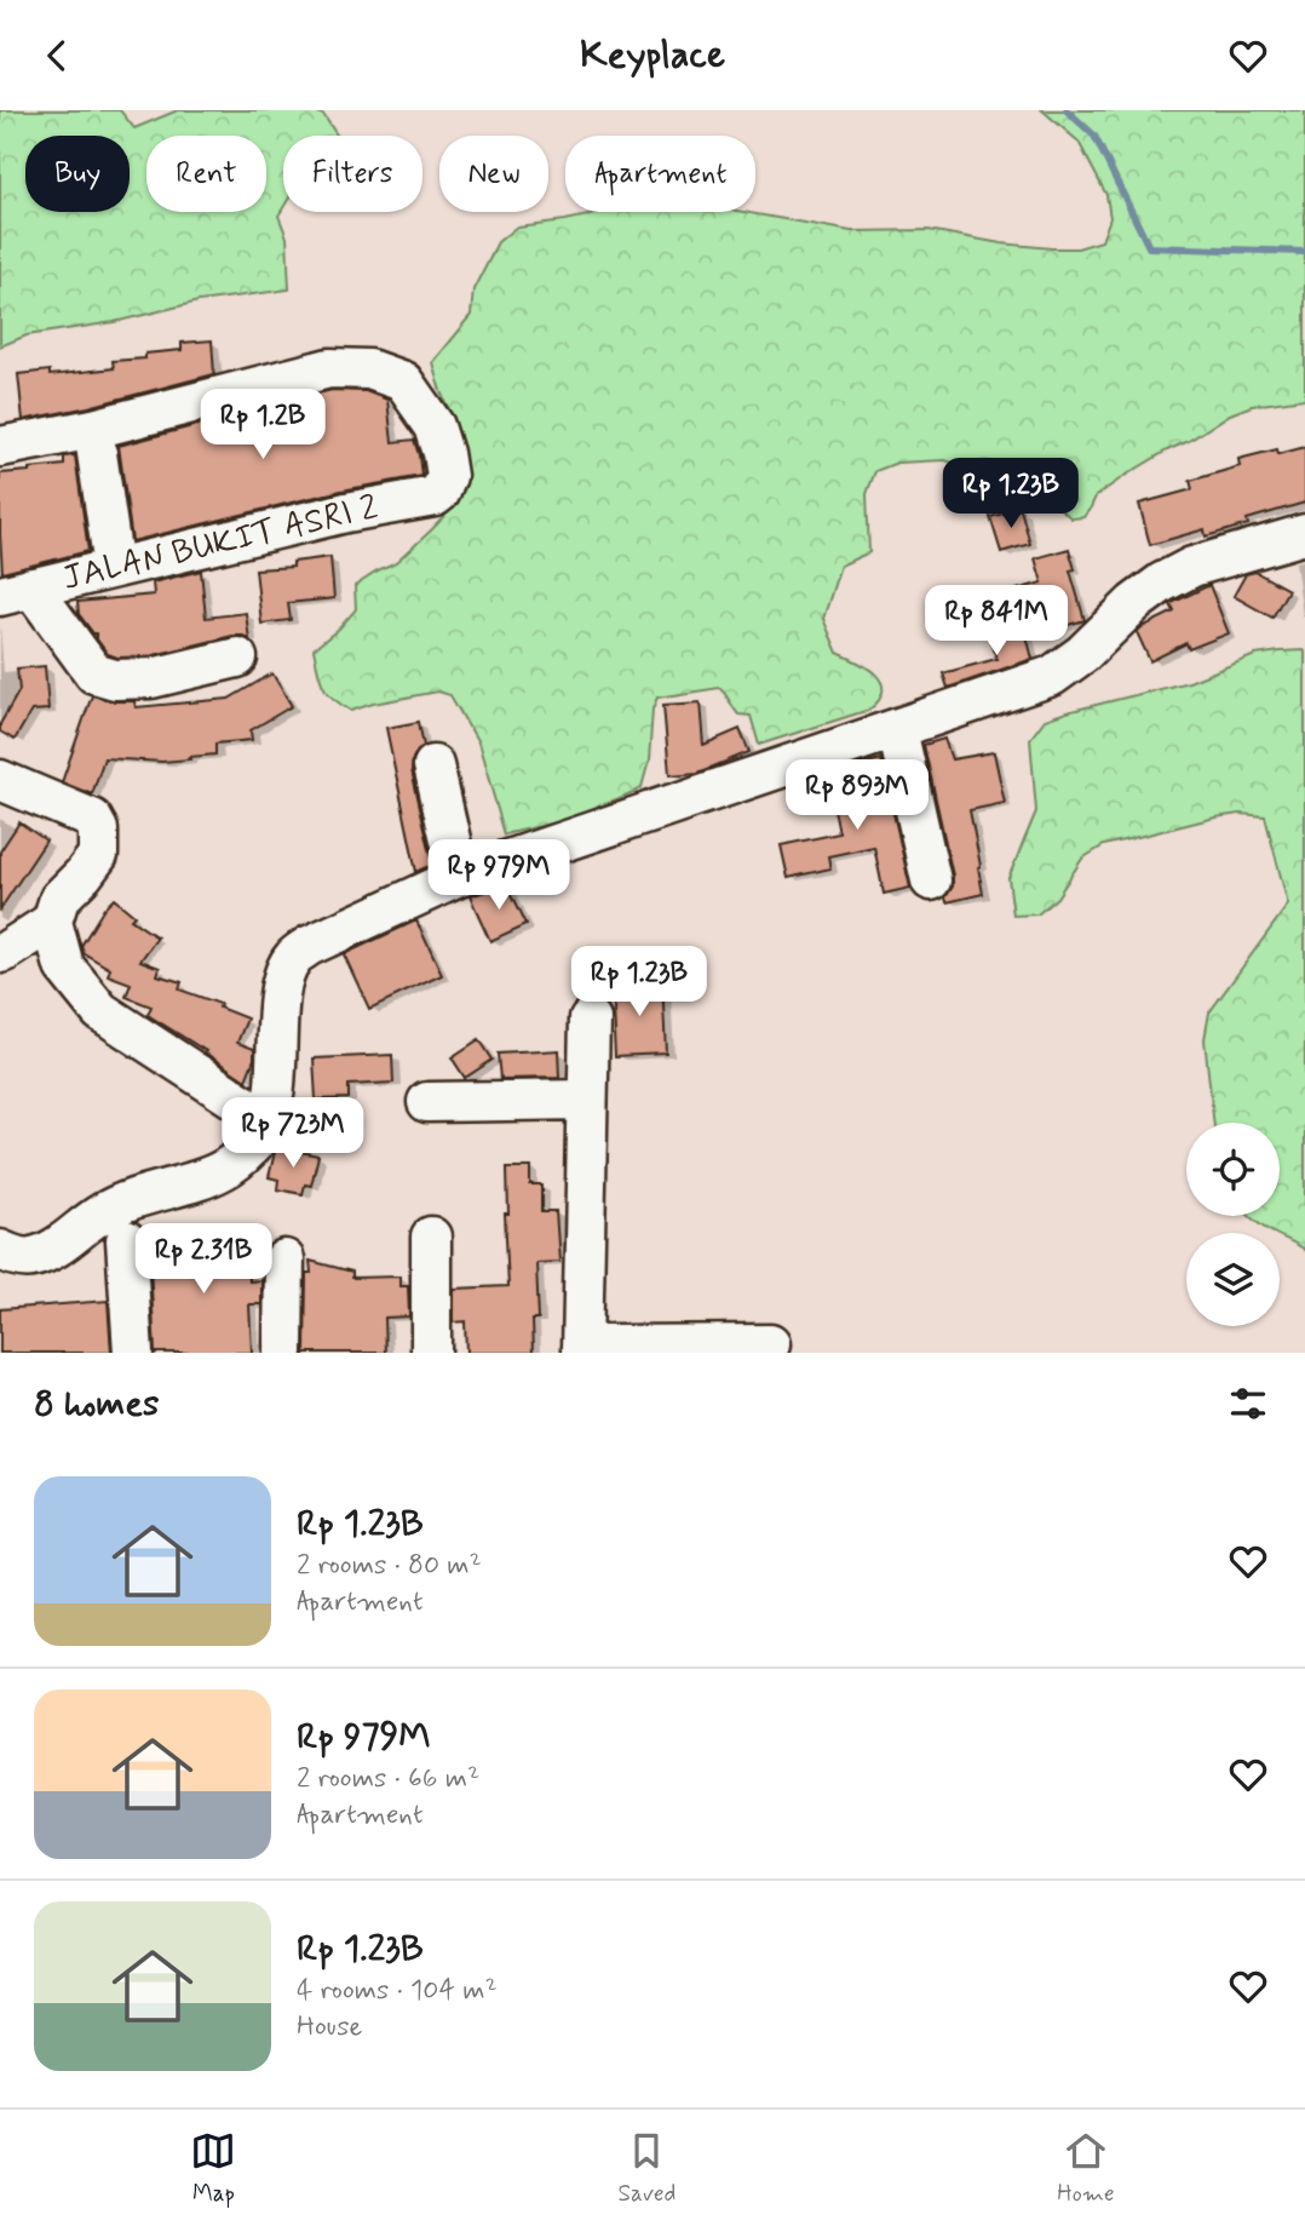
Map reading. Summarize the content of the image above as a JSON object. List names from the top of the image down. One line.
{"streets":{"street":["JALAN BUKIT ASRI 2"]},"page":{"header":"Keyplace","chip":["Buy","Rent","Filters","New","Apartment"],"price":["Rp 1.2B","Rp 1.23B","Rp 841M","Rp 893M","Rp 979M","Rp 1.23B","Rp 723M","Rp 2.31B"],"heading":"8 homes","list":[{"name":"Rp 1.23B","note":"2 rooms · 80 m² · Apartment"},{"name":"Rp 979M","note":"2 rooms · 66 m² · Apartment"},{"name":"Rp 1.23B","note":"4 rooms · 104 m² · House"}],"tabs":["Map","Saved","Home"]}}
